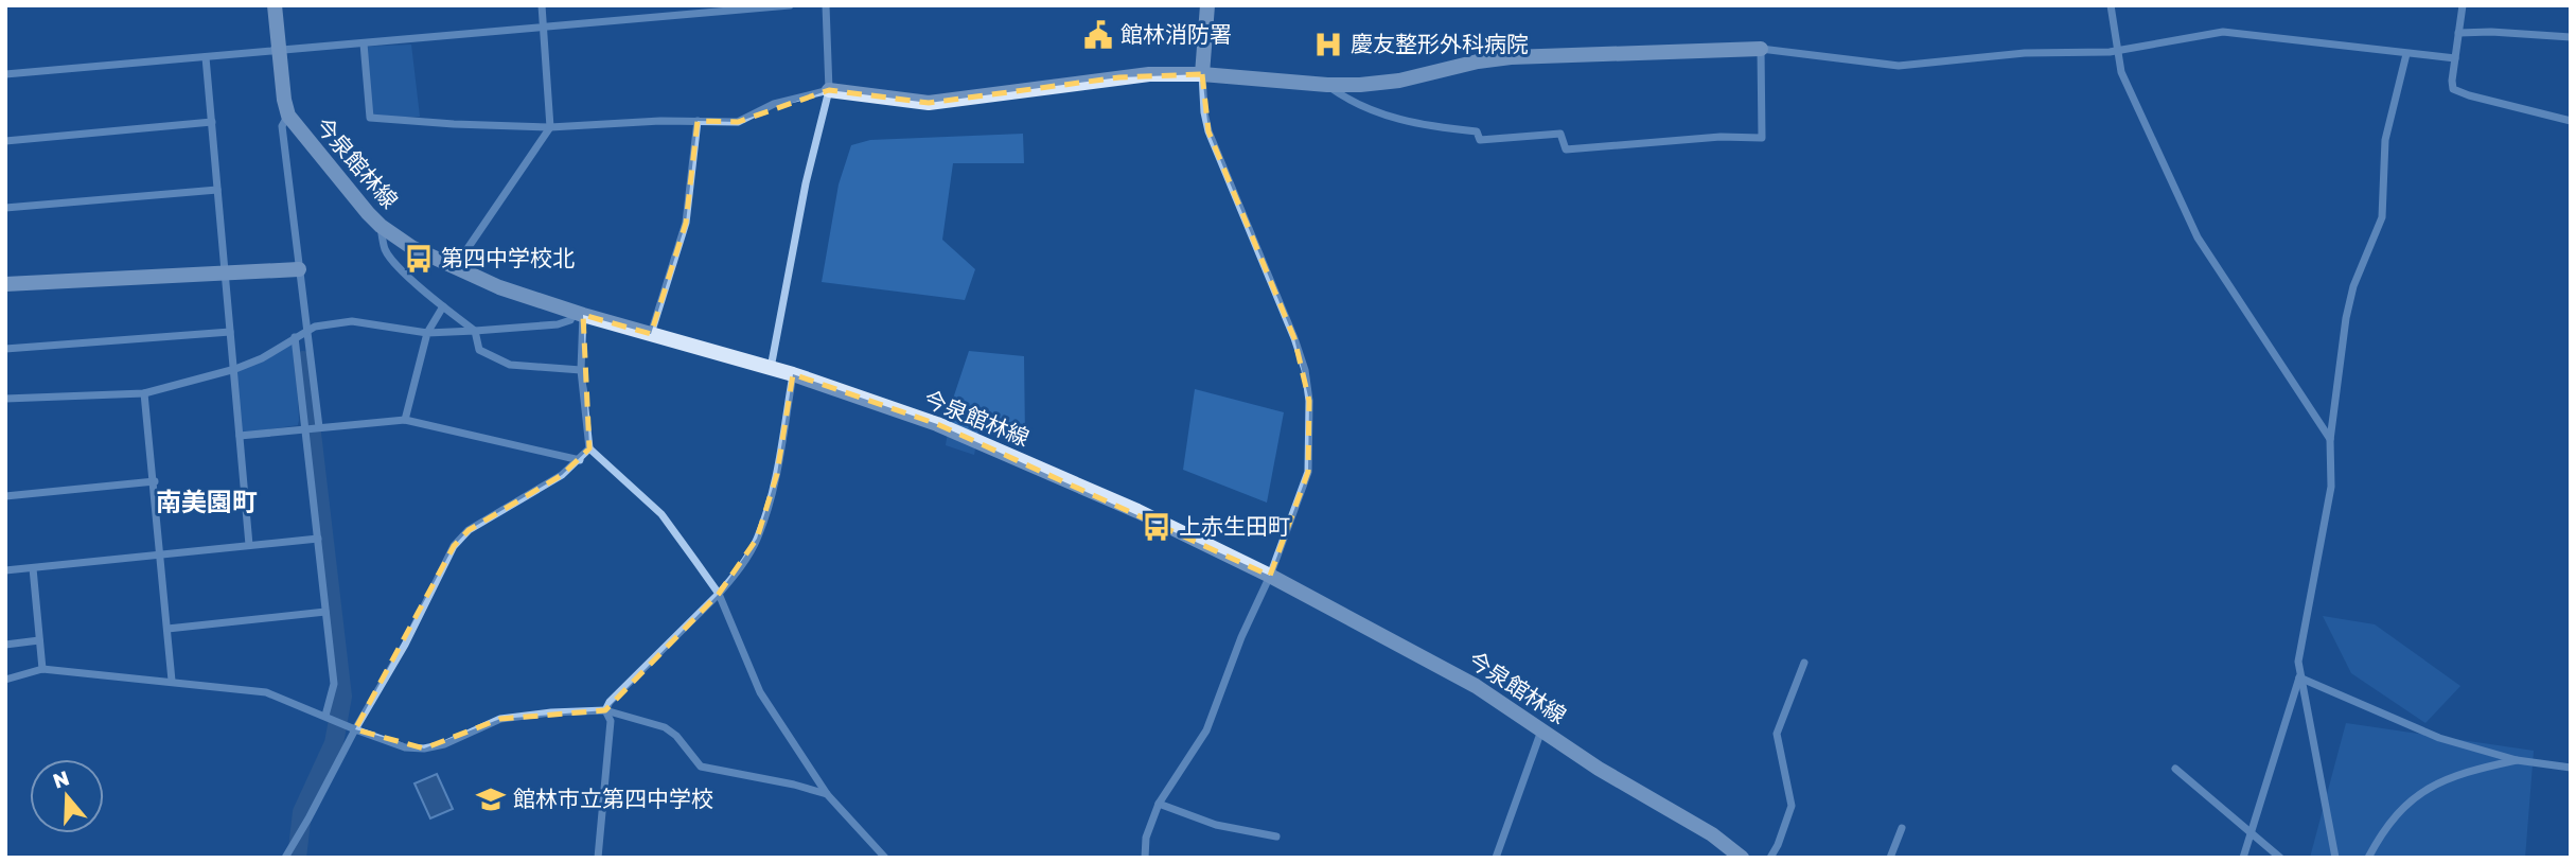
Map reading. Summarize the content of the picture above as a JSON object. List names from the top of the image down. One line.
{"streets":{"main road":["今泉館林線"]},"districts":["南美園町"],"places":{"public building":["館林消防署"],"hospital":["慶友整形外科病院"],"bus stop":["第四中学校北","上赤生田町"],"school or university":["館林市立第四中学校"]},"north":"top"}
